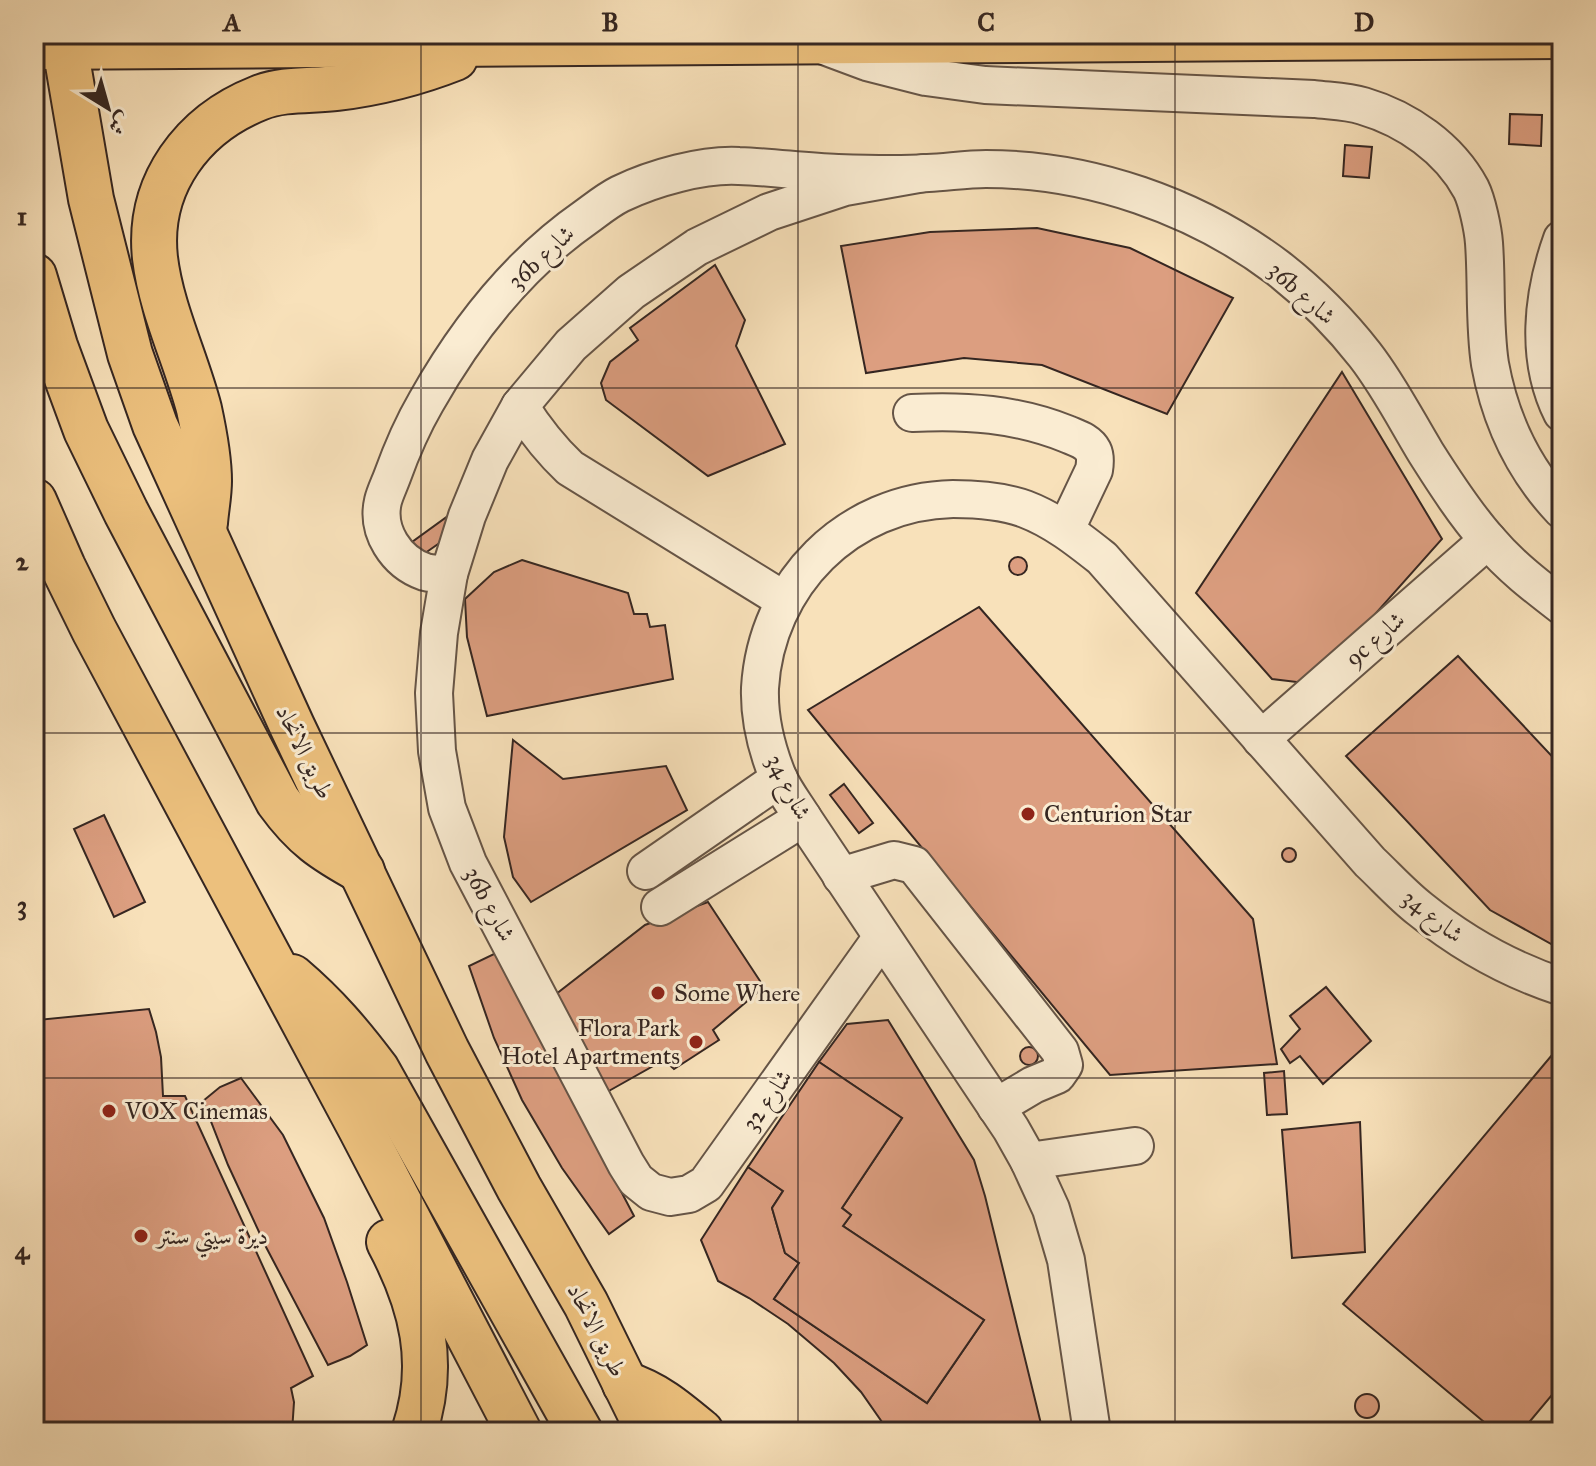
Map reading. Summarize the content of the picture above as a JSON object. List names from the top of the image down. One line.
{"streets":{"main road":["طريق الاتحاد"],"street":["36b شارع","9c شارع","شارع 34","شارع 32"]},"crossings":[["36b شارع","9c شارع"],["36b شارع","شارع 32"],["9c شارع","شارع 34"],["شارع 34","شارع 32"]],"places":["Centurion Star","Some Where","Flora Park Hotel Apartments","VOX Cinemas","ديرة سيتي سنتر"],"north":"bottom right","grid":{"columns":["A","B","C","D"],"rows":["1","2","3","4"]}}
